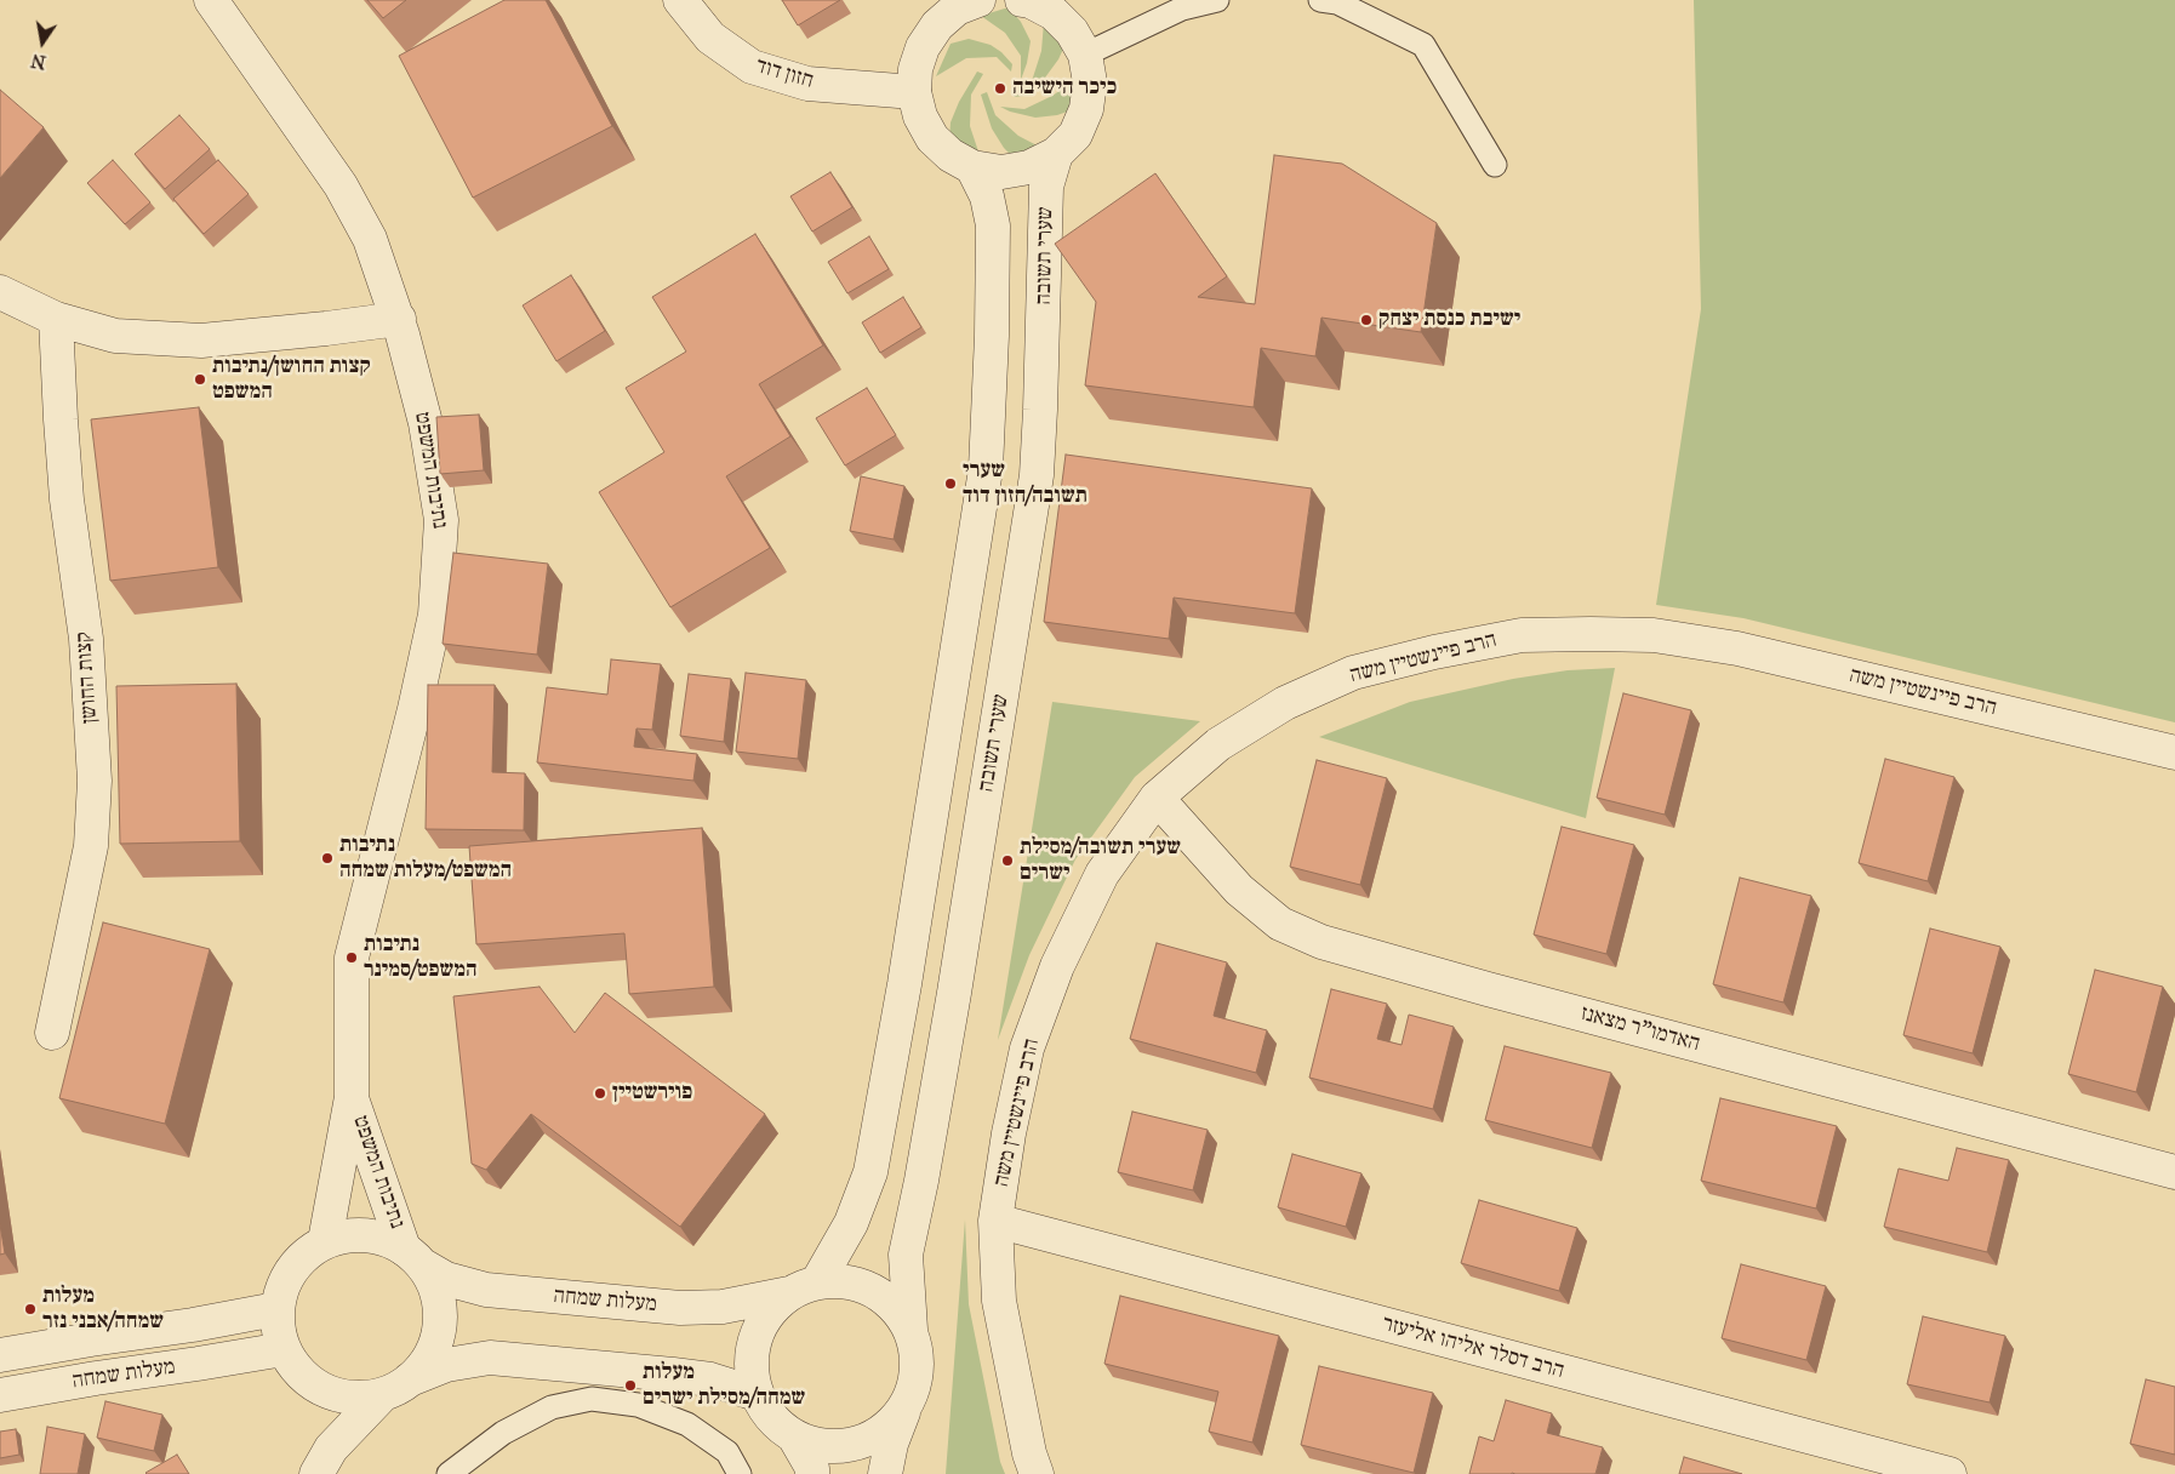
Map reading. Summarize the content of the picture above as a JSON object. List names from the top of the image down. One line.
{"streets":{"street":["חזון דוד","שערי תשובה","נתיבות המשפט","הרב פיינשטיין משה","קצות החושן","האדמו\"ר מצאנז","מעלות שמחה","הרב דסלר אליהו אליעזר"]},"crossings":[["שערי תשובה","מעלות שמחה"],["נתיבות המשפט","מעלות שמחה"],["הרב פיינשטיין משה","האדמו\"ר מצאנז"],["הרב פיינשטיין משה","הרב דסלר אליהו אליעזר"]],"places":["כיכר הישיבה","ישיבת כנסת יצחק","קצות החושן/נתיבות המשפט","שערי תשובה/חזון דוד","נתיבות המשפט/מעלות שמחה","שערי תשובה/מסילת ישרים","נתיבות המשפט/סמינר","פוירשטיין","מעלות שמחה/אבני נזר","מעלות שמחה/מסילת ישרים"],"north":"bottom"}
